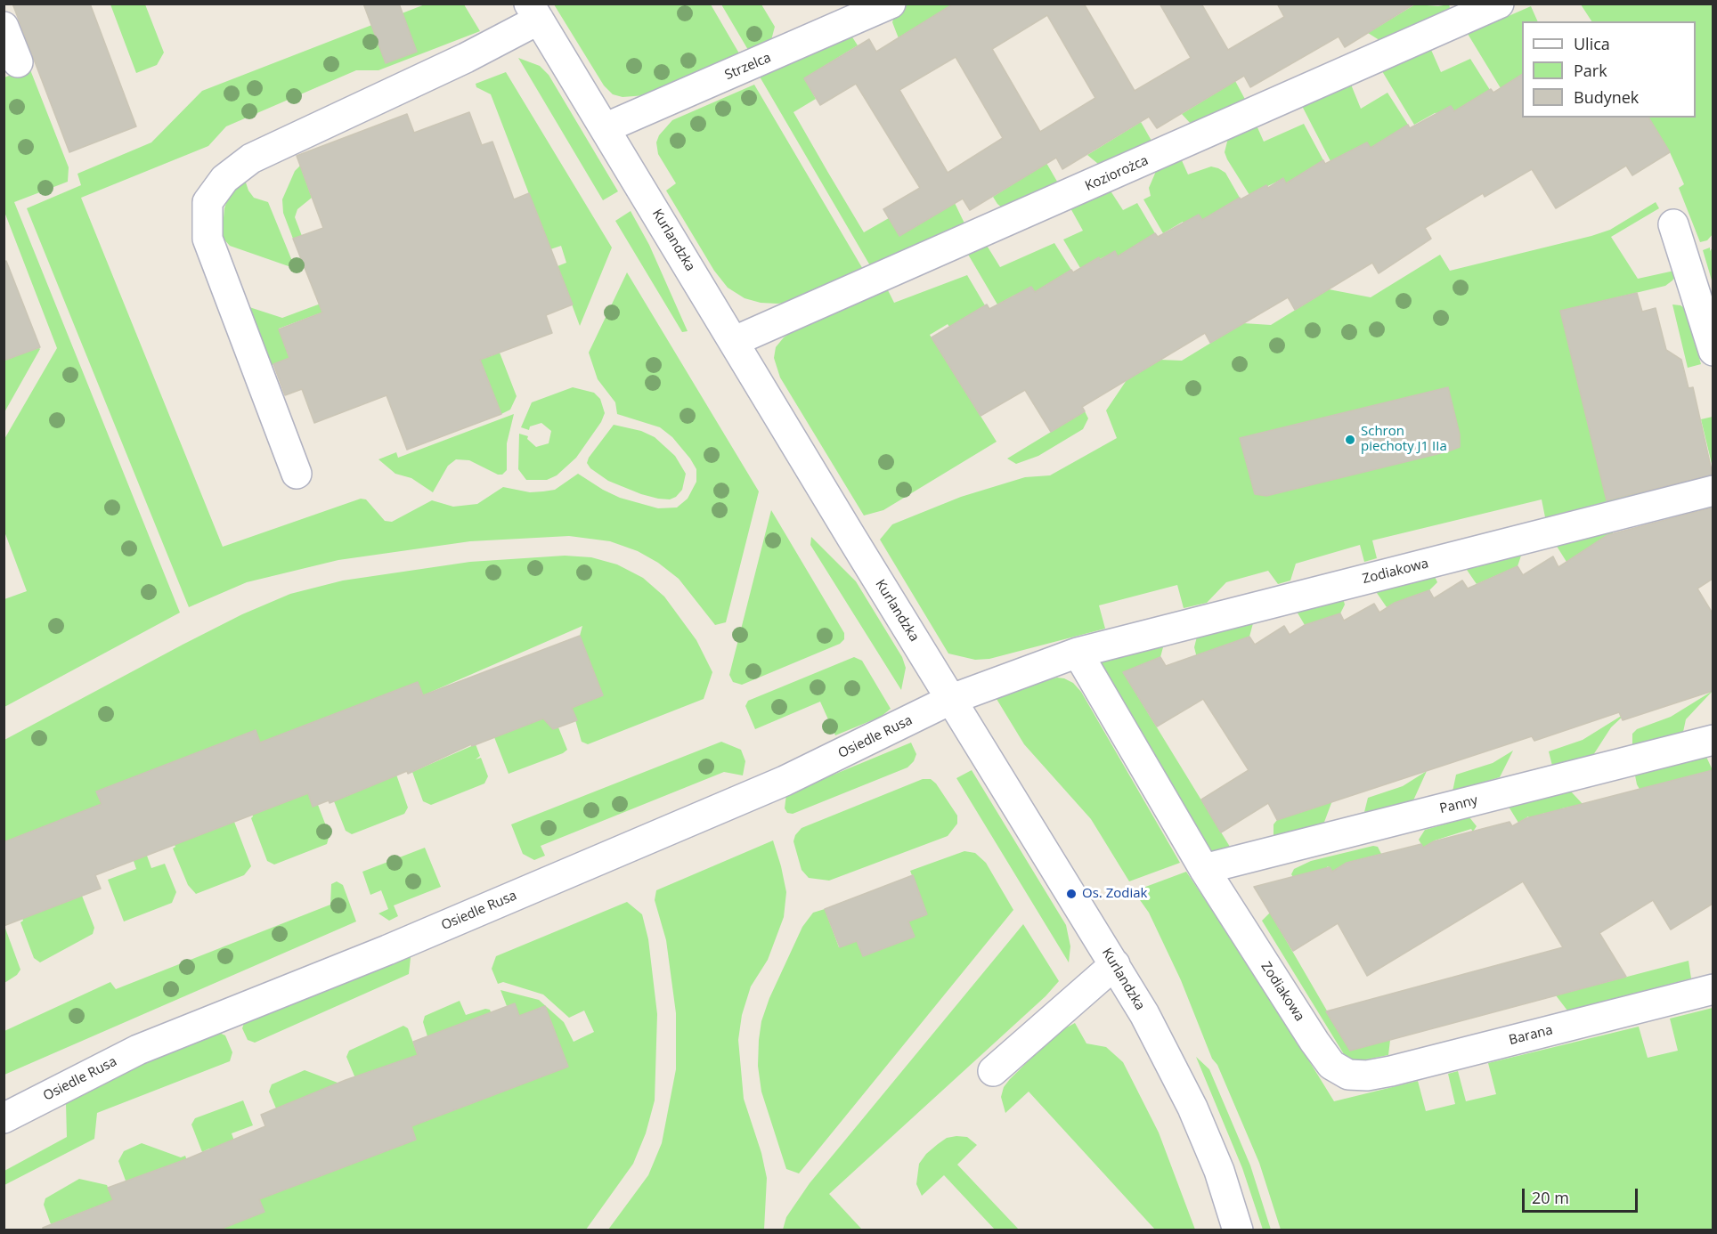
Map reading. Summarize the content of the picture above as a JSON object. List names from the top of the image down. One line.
{"streets":{"street":["Strzelca","Koziorożca","Kurlandzka","Zodiakowa","Osiedle Rusa","Panny","Barana"]},"crossings":[["Strzelca","Kurlandzka"],["Koziorożca","Kurlandzka"],["Kurlandzka","Zodiakowa"],["Kurlandzka","Osiedle Rusa"],["Zodiakowa","Osiedle Rusa"],["Zodiakowa","Panny"],["Zodiakowa","Barana"]],"places":["Schron piechoty J1 IIa","Os. Zodiak"],"legend":["Ulica","Park","Budynek"],"scale_bar":"20 m"}
